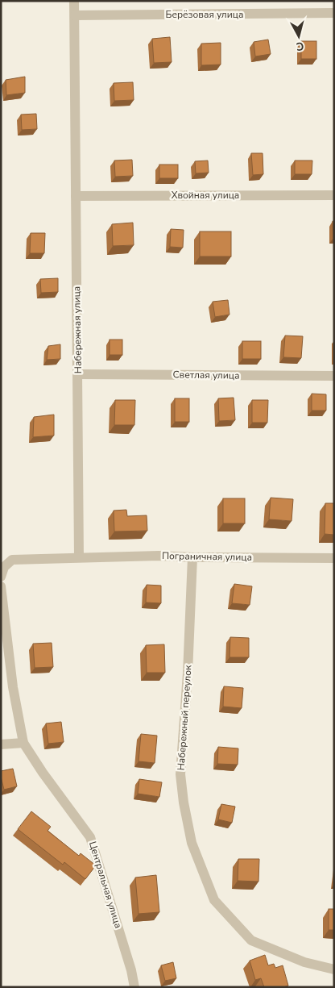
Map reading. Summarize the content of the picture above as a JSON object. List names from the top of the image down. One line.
{"streets":{"street":["Берёзовая улица","Хвойная улица","Набережная улица","Светлая улица","Пограничная улица","Набережный переулок","Центральная улица"]},"crossings":[["Берёзовая улица","Набережная улица"],["Хвойная улица","Набережная улица"],["Набережная улица","Светлая улица"],["Набережная улица","Пограничная улица"],["Пограничная улица","Набережный переулок"]],"north":"bottom"}
